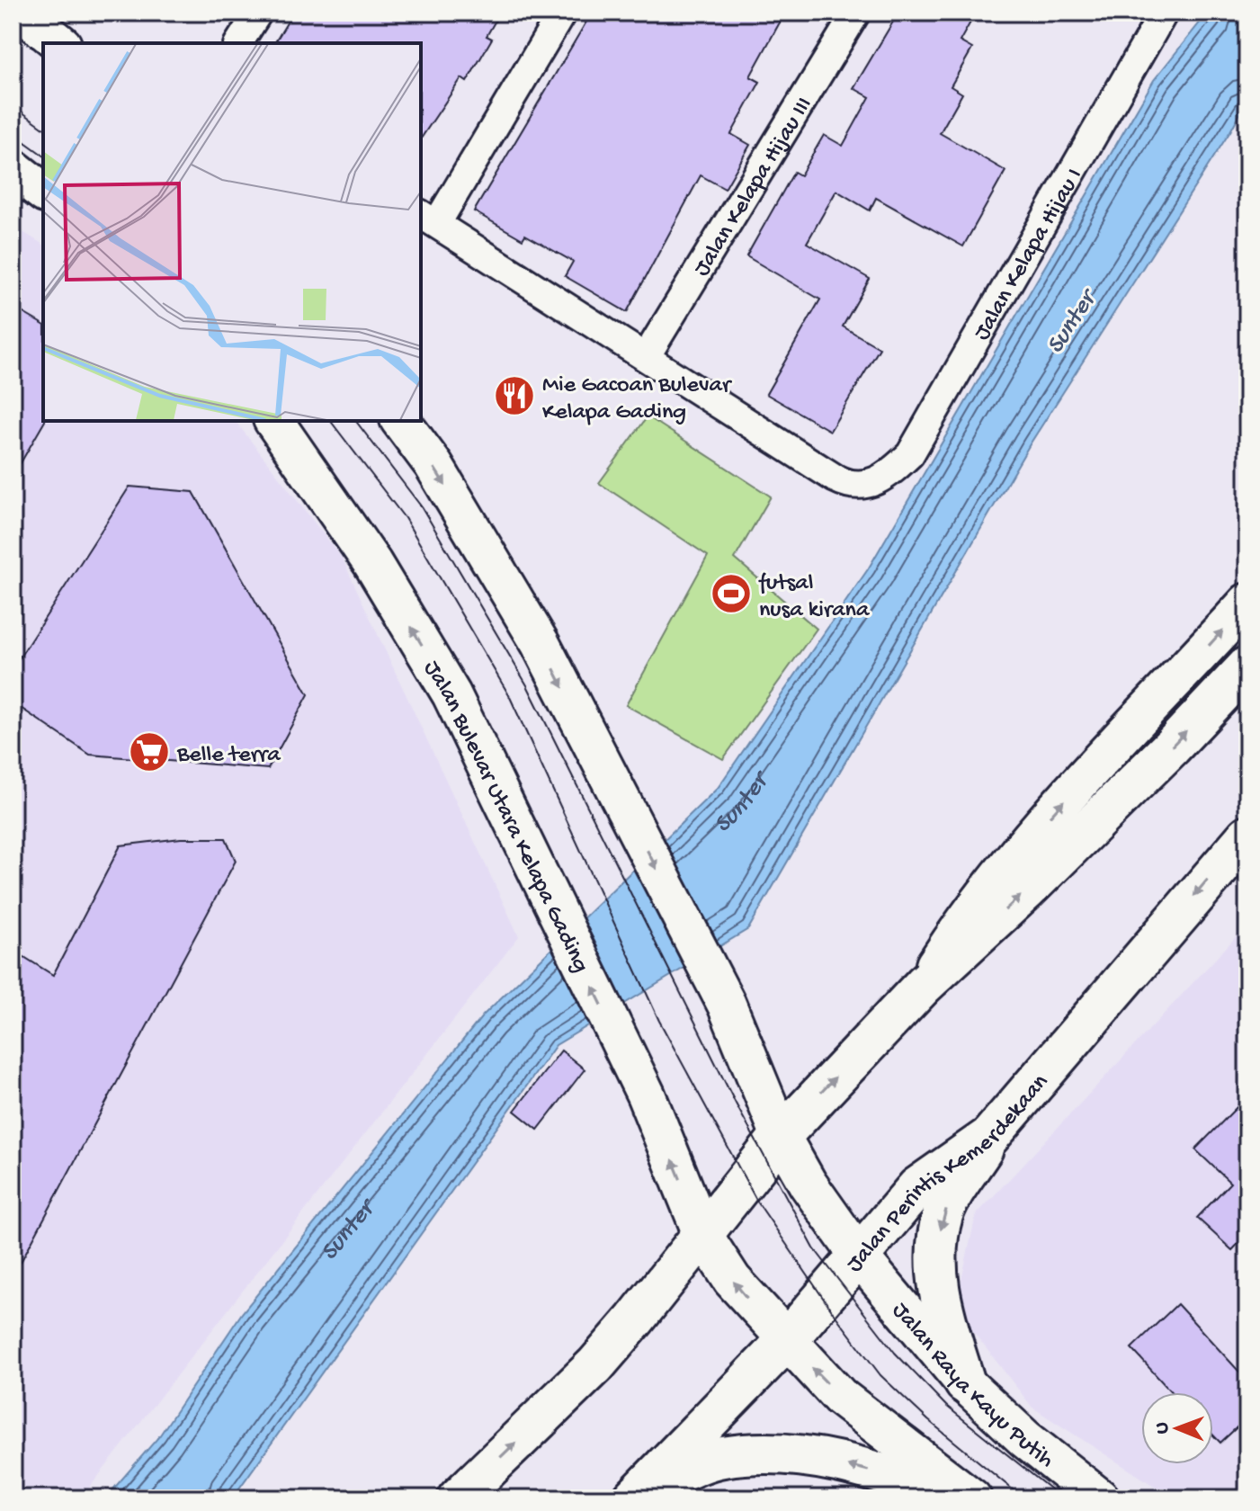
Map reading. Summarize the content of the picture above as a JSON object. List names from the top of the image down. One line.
{"streets":{"highway":["Jalan Perintis Kemerdekaan"],"main road":["Jalan Bulevar Utara Kelapa Gading","Jalan Raya Kayu Putih"],"street":["Jalan Kelapa Hijau III","Jalan Kelapa Hijau I"]},"crossings":[["Jalan Kelapa Hijau III","Jalan Kelapa Hijau I"],["Jalan Bulevar Utara Kelapa Gading","Jalan Perintis Kemerdekaan"],["Jalan Perintis Kemerdekaan","Jalan Raya Kayu Putih"]],"water":["Sunter"],"places":{"restaurant":["Mie Gacoan Bulevar Kelapa Gading"],"sports":["futsal nusa kirana"],"supermarket":["Belle terra"]},"north":"left"}
